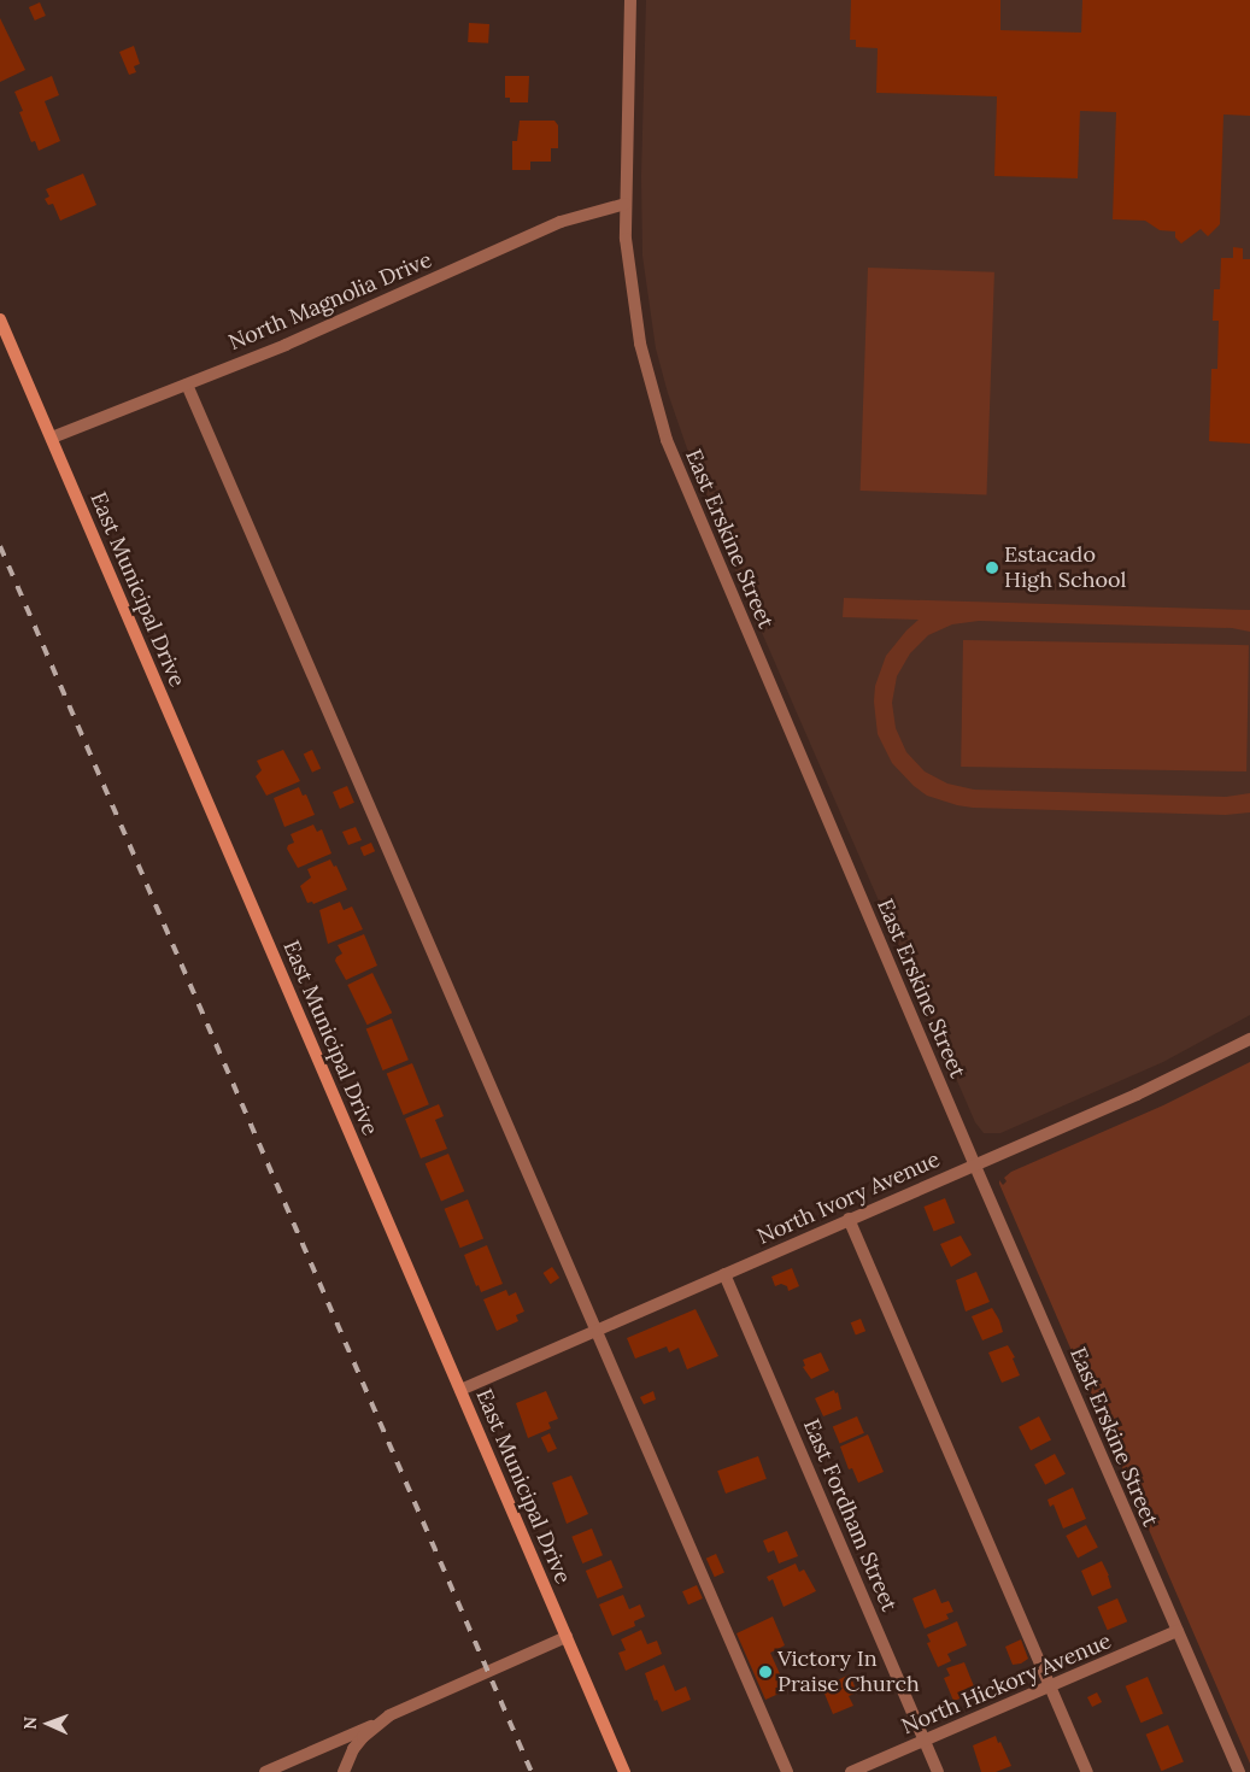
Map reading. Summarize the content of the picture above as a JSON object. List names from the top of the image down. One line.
{"streets":{"street":["North Magnolia Drive","East Erskine Street","East Municipal Drive","North Ivory Avenue","East Fordham Street","North Hickory Avenue"]},"crossings":[["North Magnolia Drive","East Erskine Street"],["North Magnolia Drive","East Municipal Drive"],["East Erskine Street","North Ivory Avenue"],["East Erskine Street","North Hickory Avenue"],["East Municipal Drive","North Ivory Avenue"],["North Ivory Avenue","East Fordham Street"],["East Fordham Street","North Hickory Avenue"]],"places":["Estacado High School","Victory In Praise Church"],"north":"left"}
